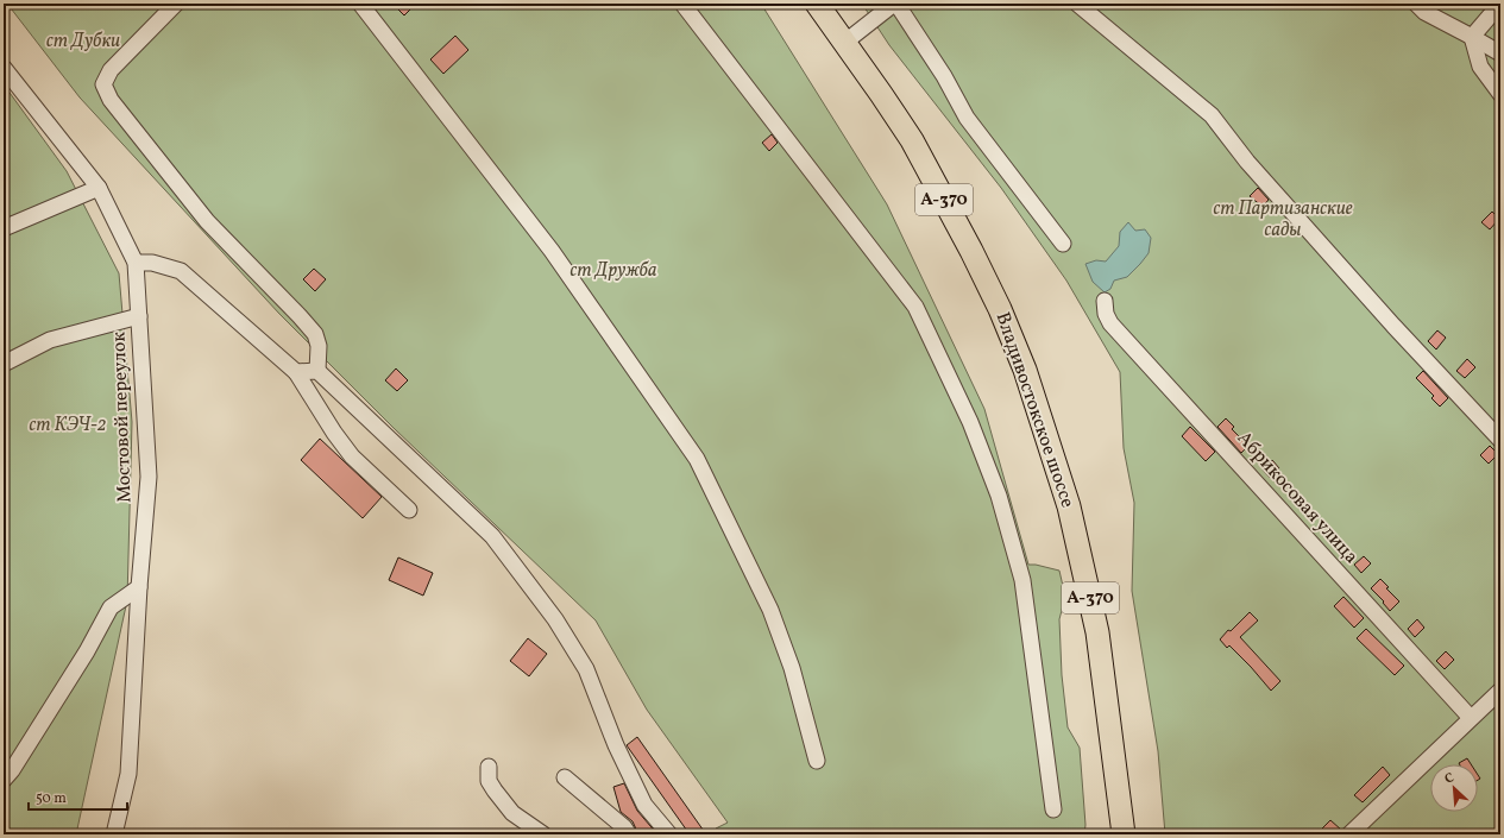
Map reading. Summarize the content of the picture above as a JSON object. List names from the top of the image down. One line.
{"streets":{"highway":["А-370","Владивостокское шоссе"],"street":["Мостовой переулок","Абрикосовая улица"]},"parks":["ст Дубки","ст Партизанские сады","ст Дружба","ст КЭЧ-2"],"scale_bar":"50 m","north":"top left"}
